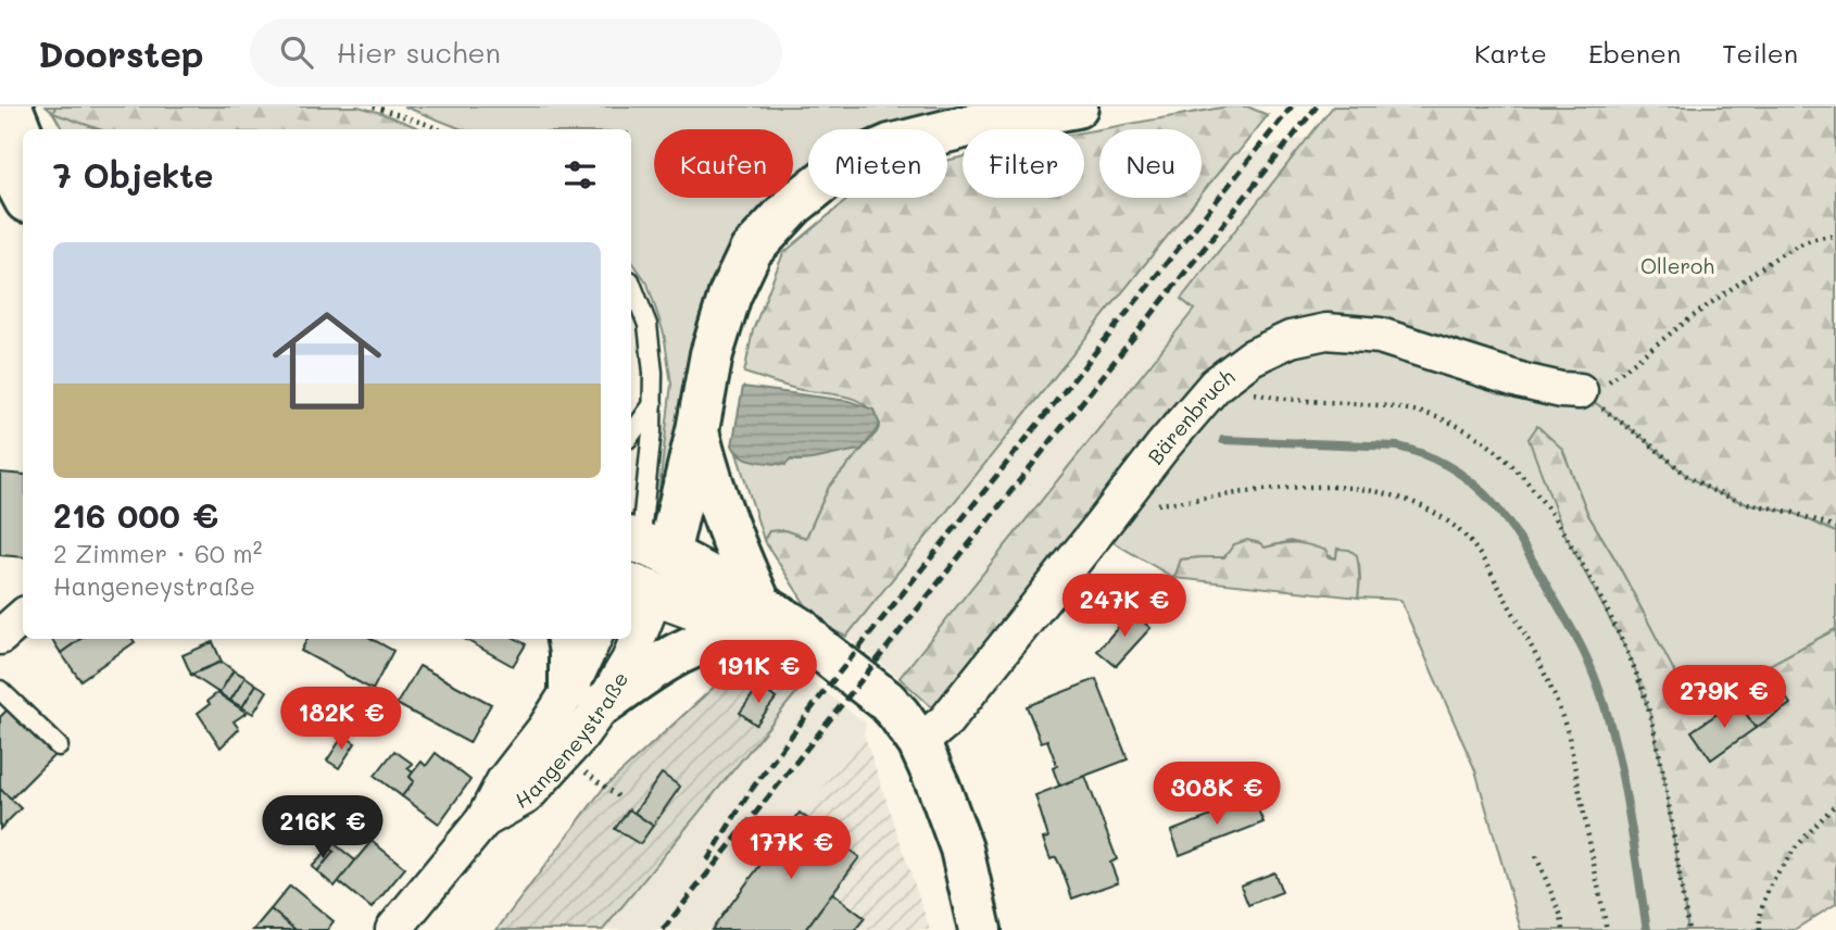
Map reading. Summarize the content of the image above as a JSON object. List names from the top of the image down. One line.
{"streets":{"street":["Bärenbruch","Hangeneystraße"]},"parks":["Olleroh"],"page":{"header":"Doorstep","search":"Hier suchen","nav":["Karte","Ebenen","Teilen"],"chip":["Kaufen","Mieten","Filter","Neu"],"heading":"7 Objekte","list":[{"name":"216 000 €","note":"2 Zimmer · 60 m² · Hangeneystraße"}],"price":["247K €","191K €","279K €","182K €","308K €","216K €","177K €"]}}
